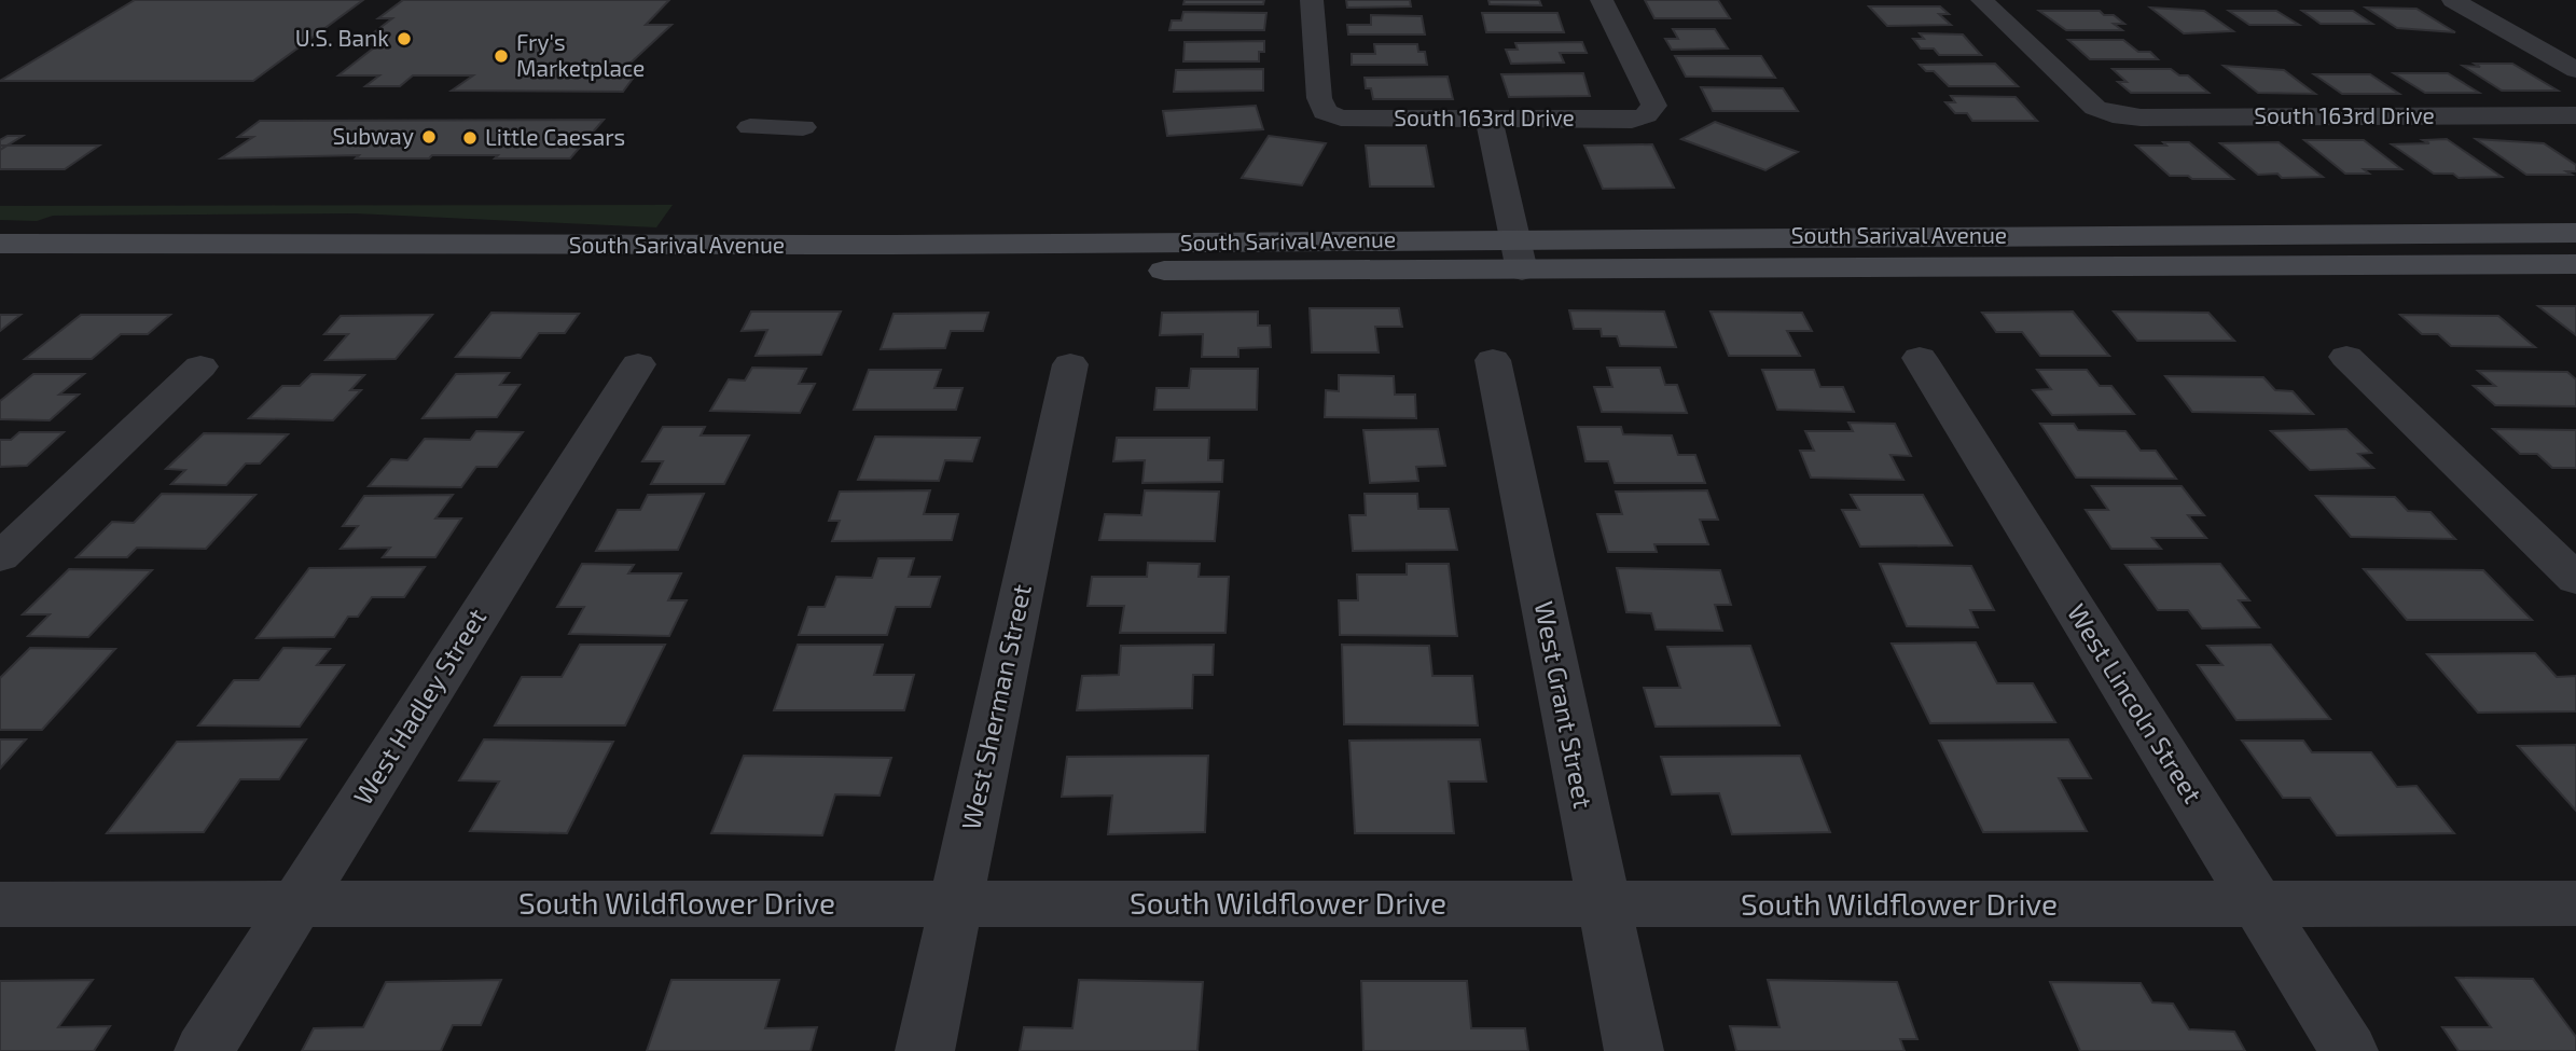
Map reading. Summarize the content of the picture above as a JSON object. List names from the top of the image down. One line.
{"streets":{"main road":["South Sarival Avenue"],"street":["South 163rd Drive","West Lincoln Street","West Grant Street","West Hadley Street","West Sherman Street","South Wildflower Drive"]},"crossings":[["West Lincoln Street","South Wildflower Drive"],["West Grant Street","South Wildflower Drive"],["West Hadley Street","South Wildflower Drive"],["West Sherman Street","South Wildflower Drive"]],"places":["U.S. Bank","Fry's Marketplace","Subway","Little Caesars"]}
